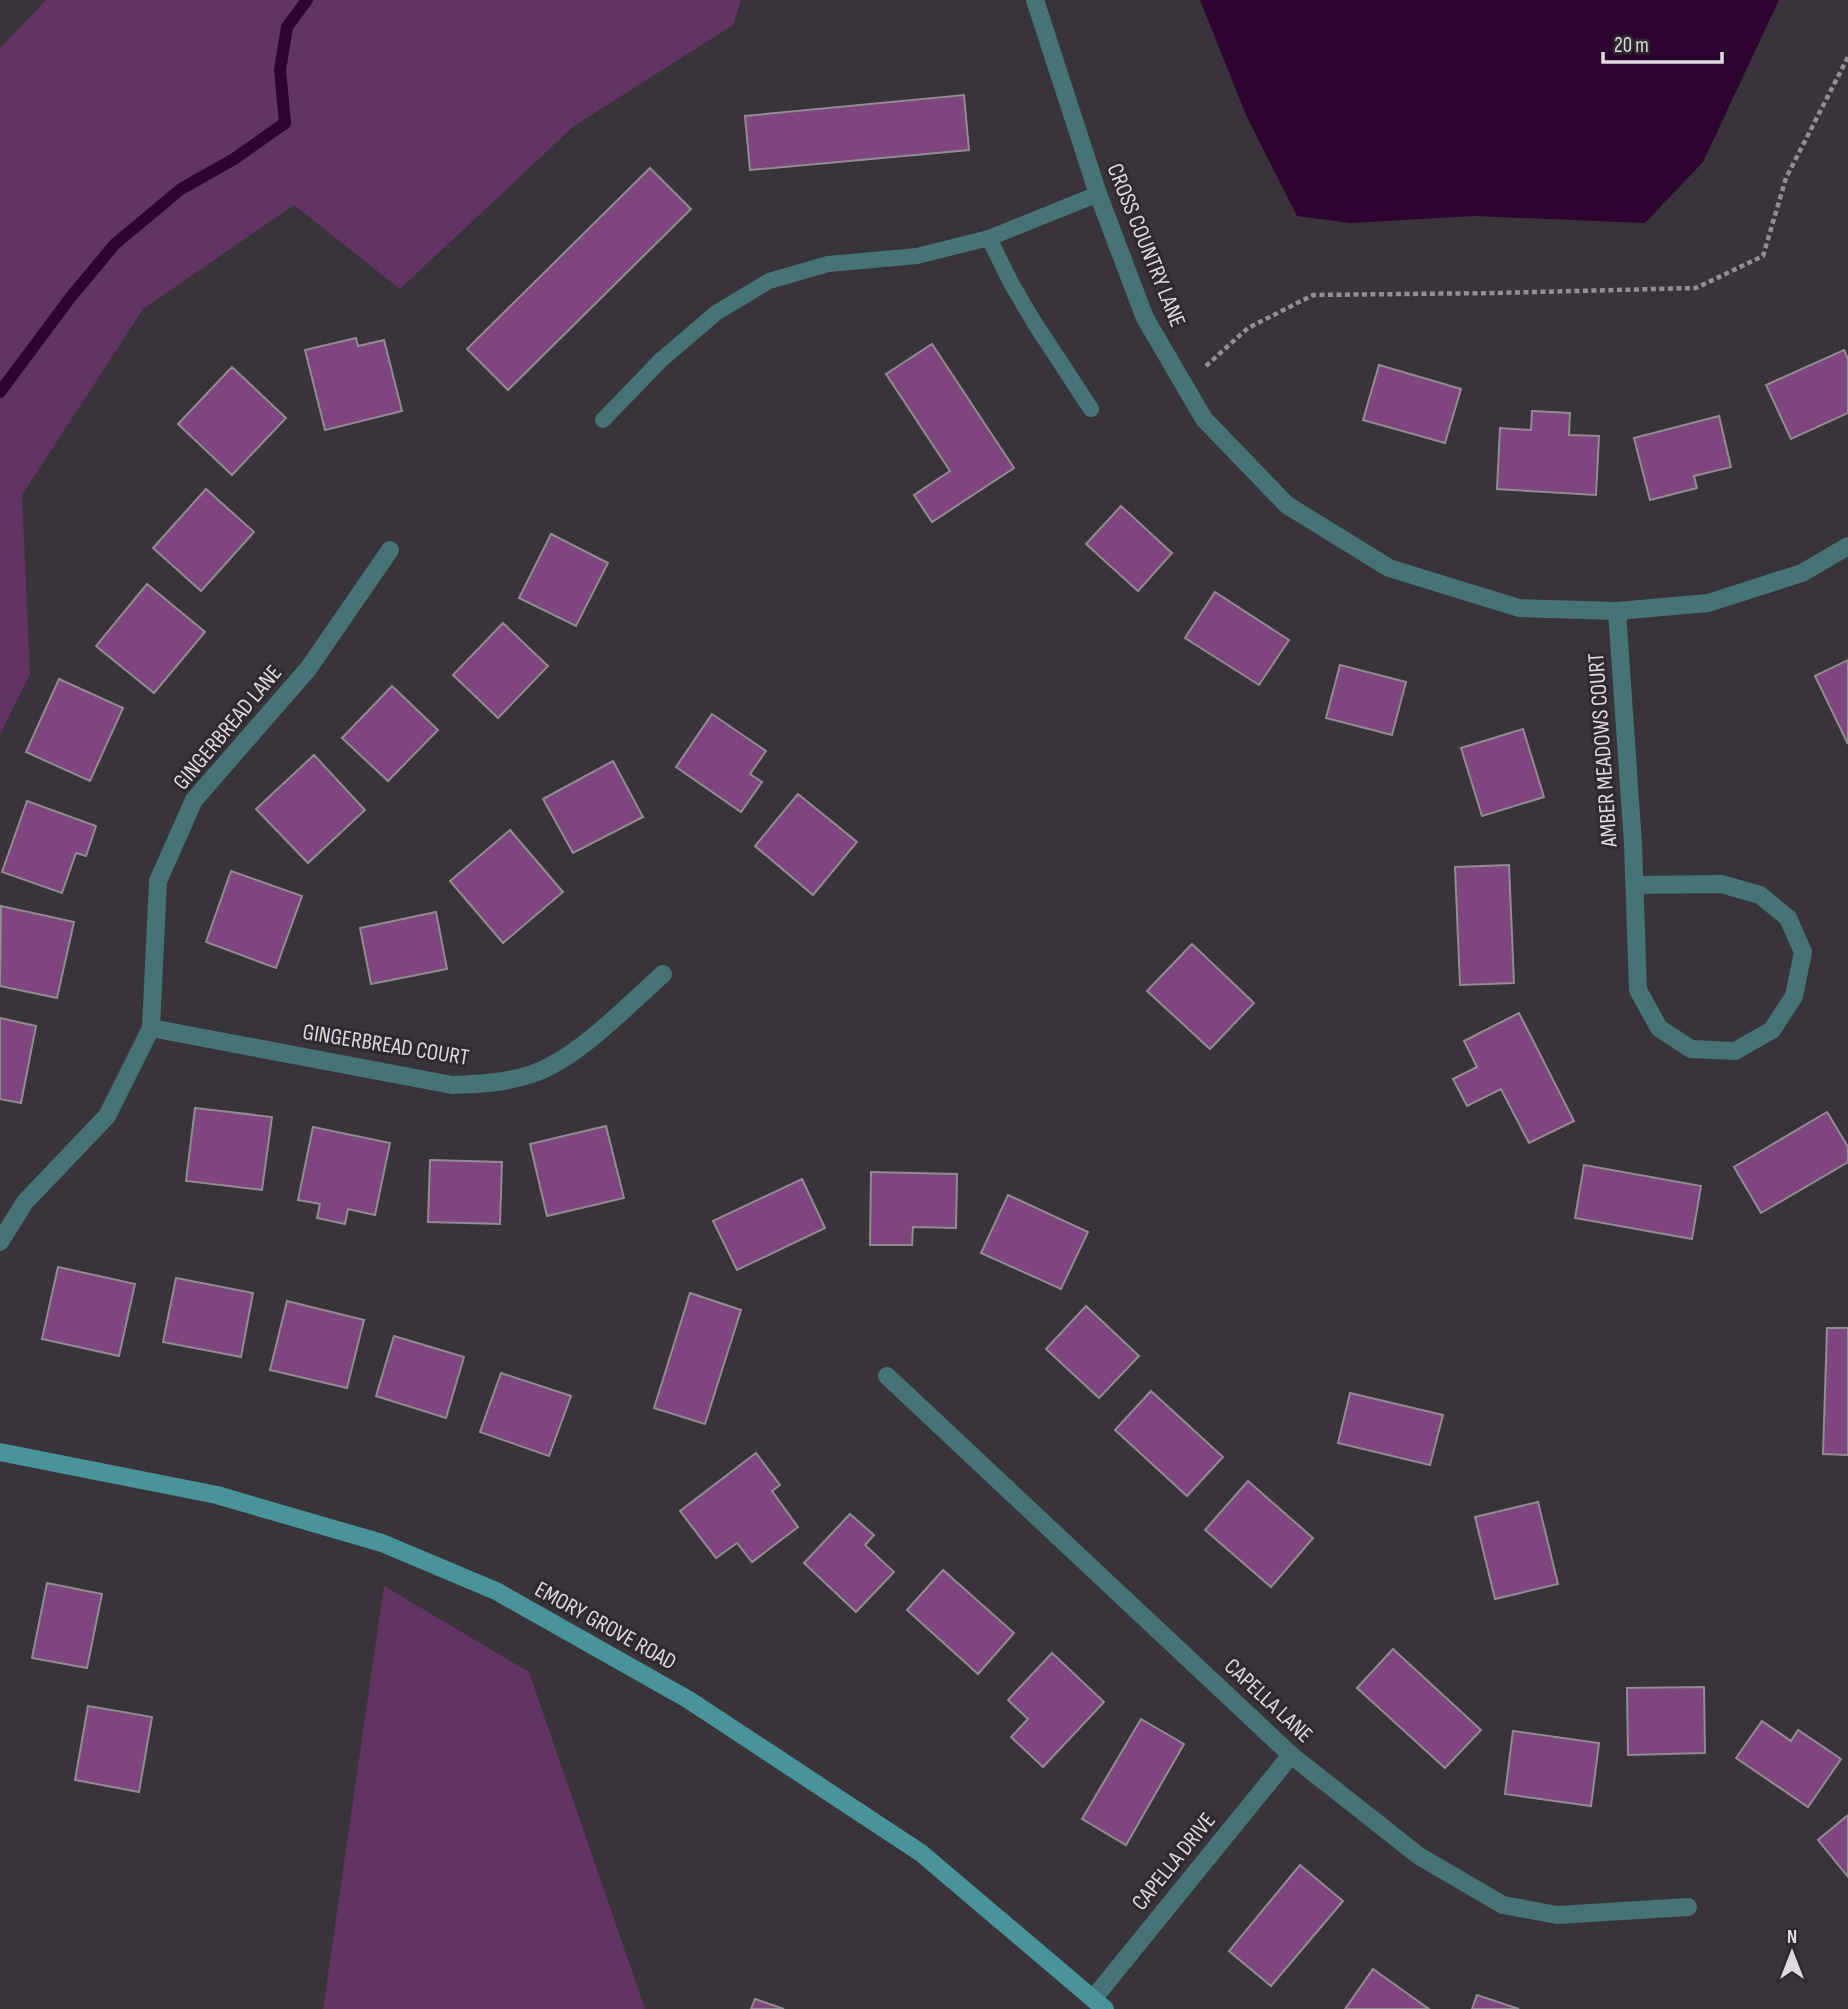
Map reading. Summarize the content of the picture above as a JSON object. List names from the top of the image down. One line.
{"streets":{"street":["CROSS COUNTRY LANE","GINGERBREAD LANE","AMBER MEADOWS COURT","GINGERBREAD COURT","EMORY GROVE ROAD","CAPELLA LANE","CAPELLA DRIVE"]},"crossings":[["CROSS COUNTRY LANE","AMBER MEADOWS COURT"],["GINGERBREAD LANE","GINGERBREAD COURT"],["EMORY GROVE ROAD","CAPELLA DRIVE"],["CAPELLA LANE","CAPELLA DRIVE"]],"scale_bar":"20 m","north":"top"}
